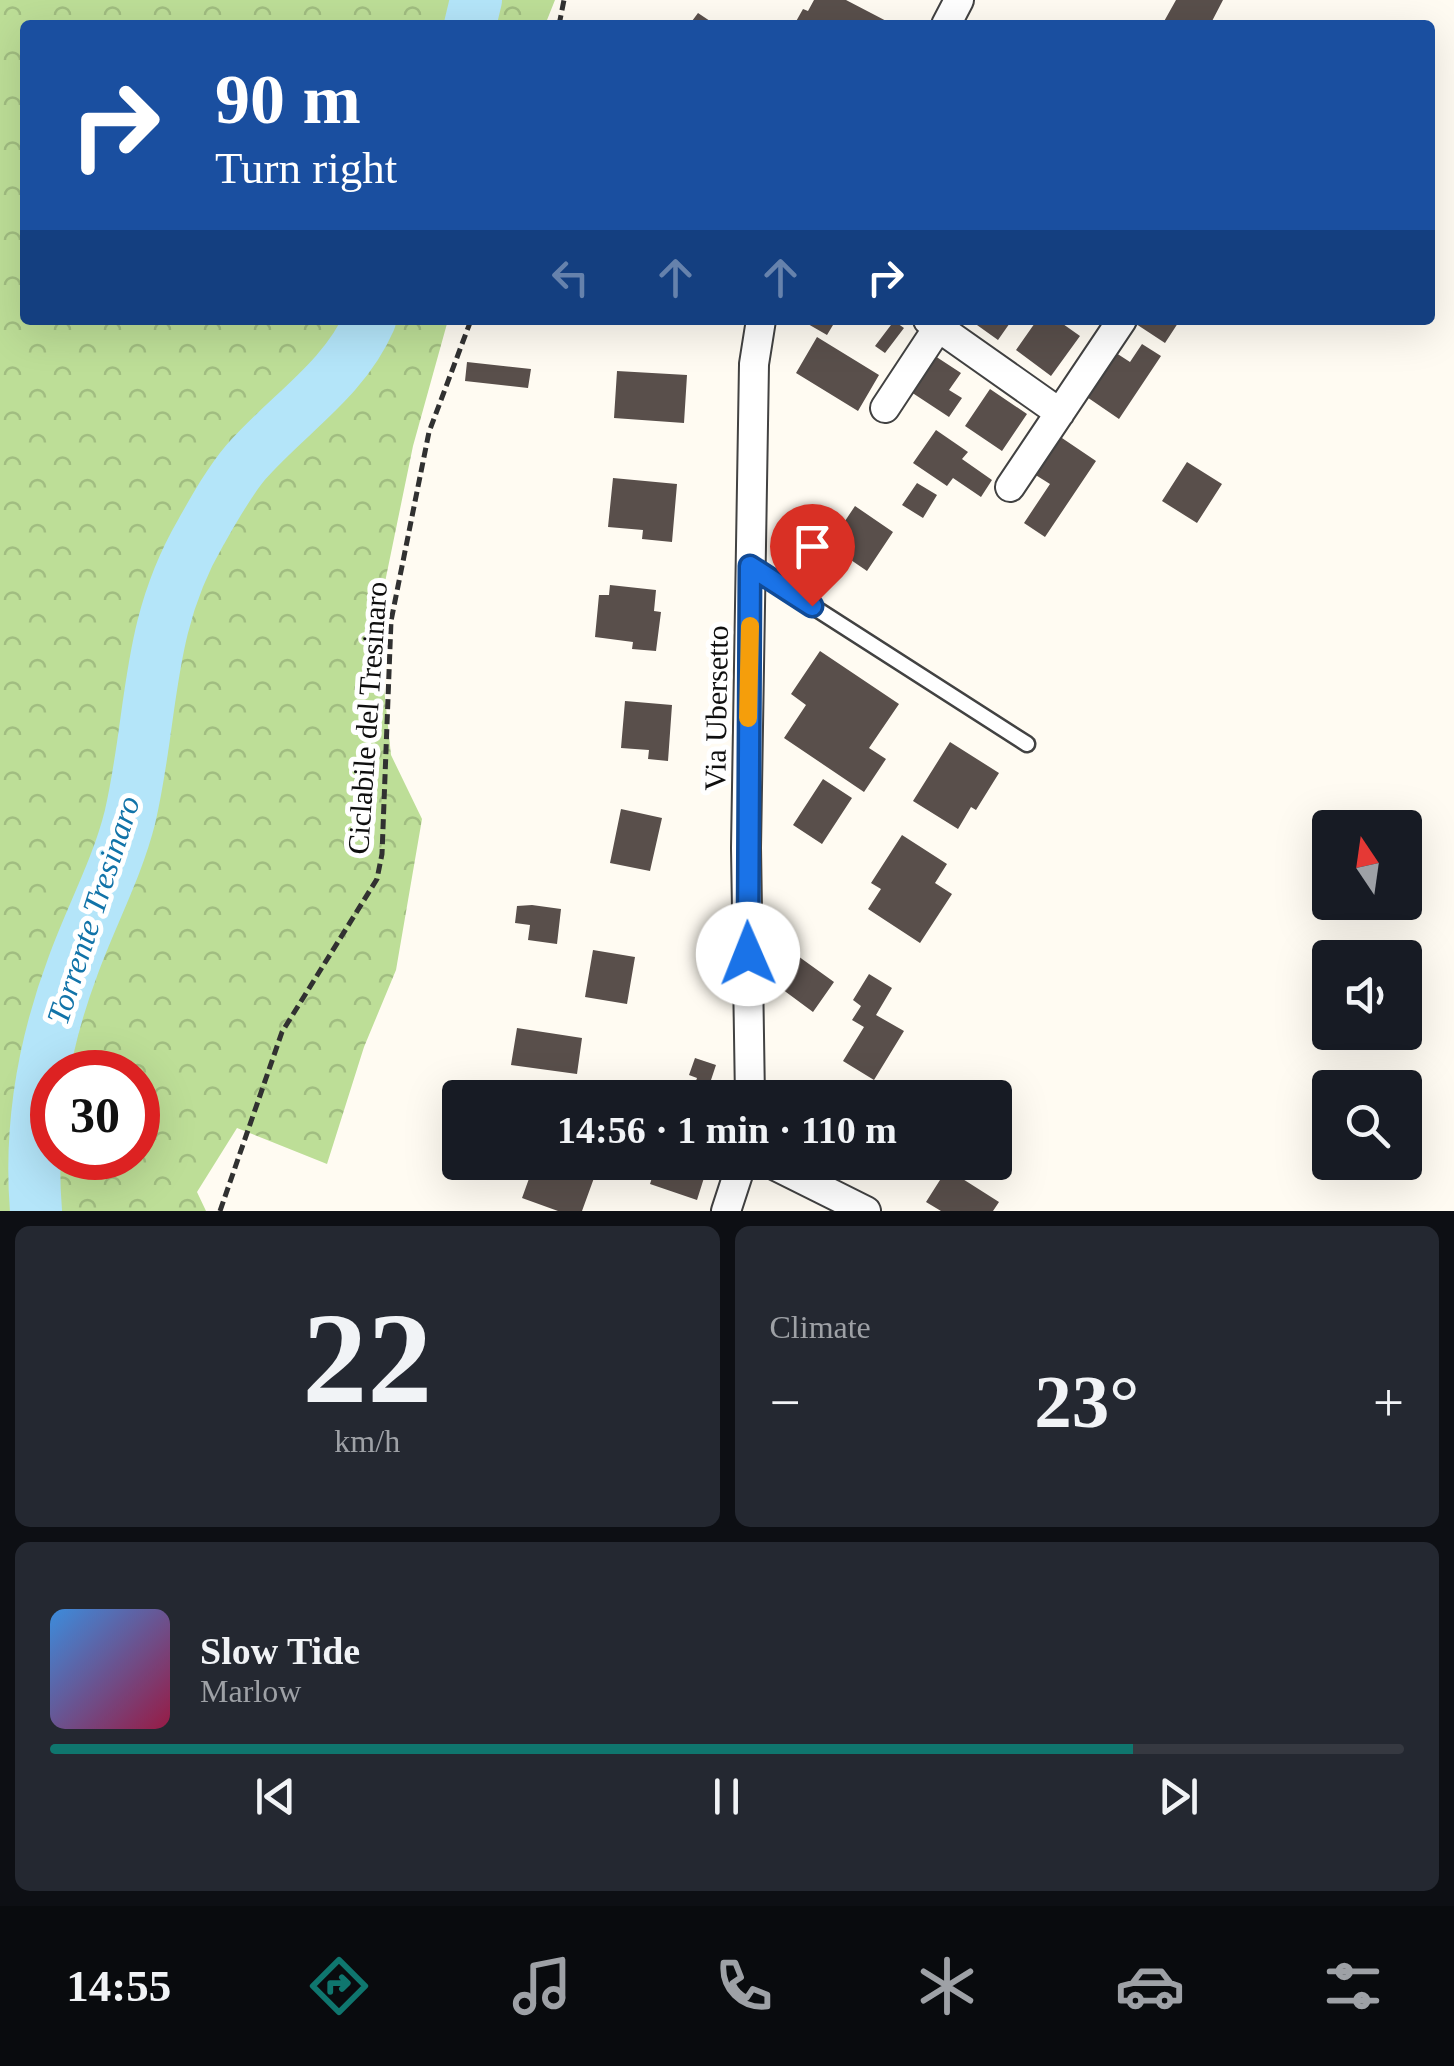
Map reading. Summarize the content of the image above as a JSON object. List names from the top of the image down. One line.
{"streets":{"street":["Via Ubersetto"],"path":["Ciclabile del Tresinaro"]},"water":["Torrente Tresinaro"],"north":"top","page":{"turn":["90 m","Turn right"],"limit":"30","trip":"14:56 · 1 min · 110 m","tile":[["22","km/h"],"Climate"],"heat":["−","23°","+"],"song":["Slow Tide","Marlow"],"tabs":"14:55"}}
